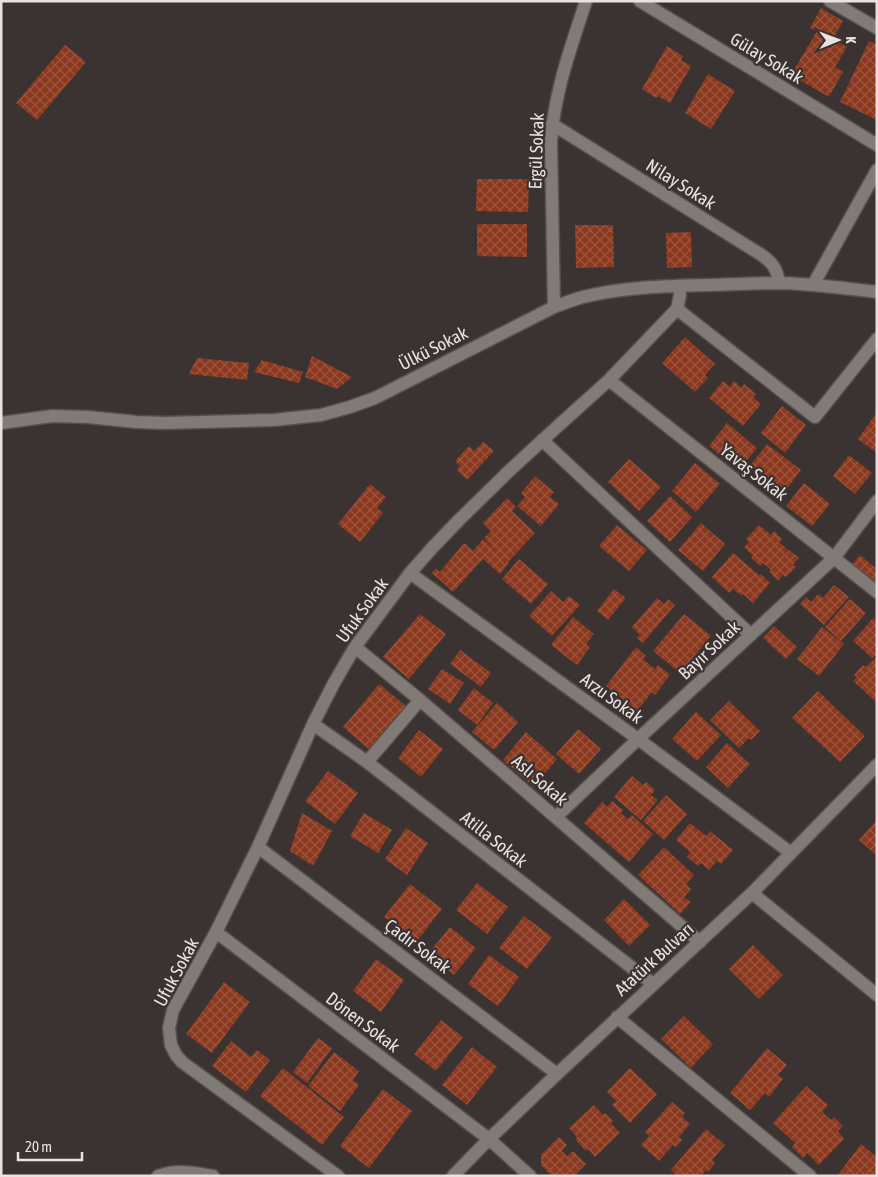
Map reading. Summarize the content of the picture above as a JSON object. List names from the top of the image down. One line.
{"streets":{"street":["Gülay Sokak","Ergül Sokak","Nilay Sokak","Ülkü Sokak","Yavaş Sokak","Ufuk Sokak","Bayır Sokak","Arzu Sokak","Aslı Sokak","Atilla Sokak","Çadır Sokak","Atatürk Bulvarı","Dönen Sokak"]},"crossings":[["Ergül Sokak","Nilay Sokak"],["Ergül Sokak","Ülkü Sokak"],["Nilay Sokak","Ülkü Sokak"],["Yavaş Sokak","Ufuk Sokak"],["Yavaş Sokak","Bayır Sokak"],["Ufuk Sokak","Arzu Sokak"],["Ufuk Sokak","Aslı Sokak"],["Ufuk Sokak","Atilla Sokak"],["Ufuk Sokak","Çadır Sokak"],["Ufuk Sokak","Dönen Sokak"],["Bayır Sokak","Arzu Sokak"],["Bayır Sokak","Aslı Sokak"],["Arzu Sokak","Atatürk Bulvarı"],["Aslı Sokak","Atatürk Bulvarı"],["Atilla Sokak","Atatürk Bulvarı"],["Çadır Sokak","Atatürk Bulvarı"],["Atatürk Bulvarı","Dönen Sokak"]],"scale_bar":"20 m","north":"right"}
